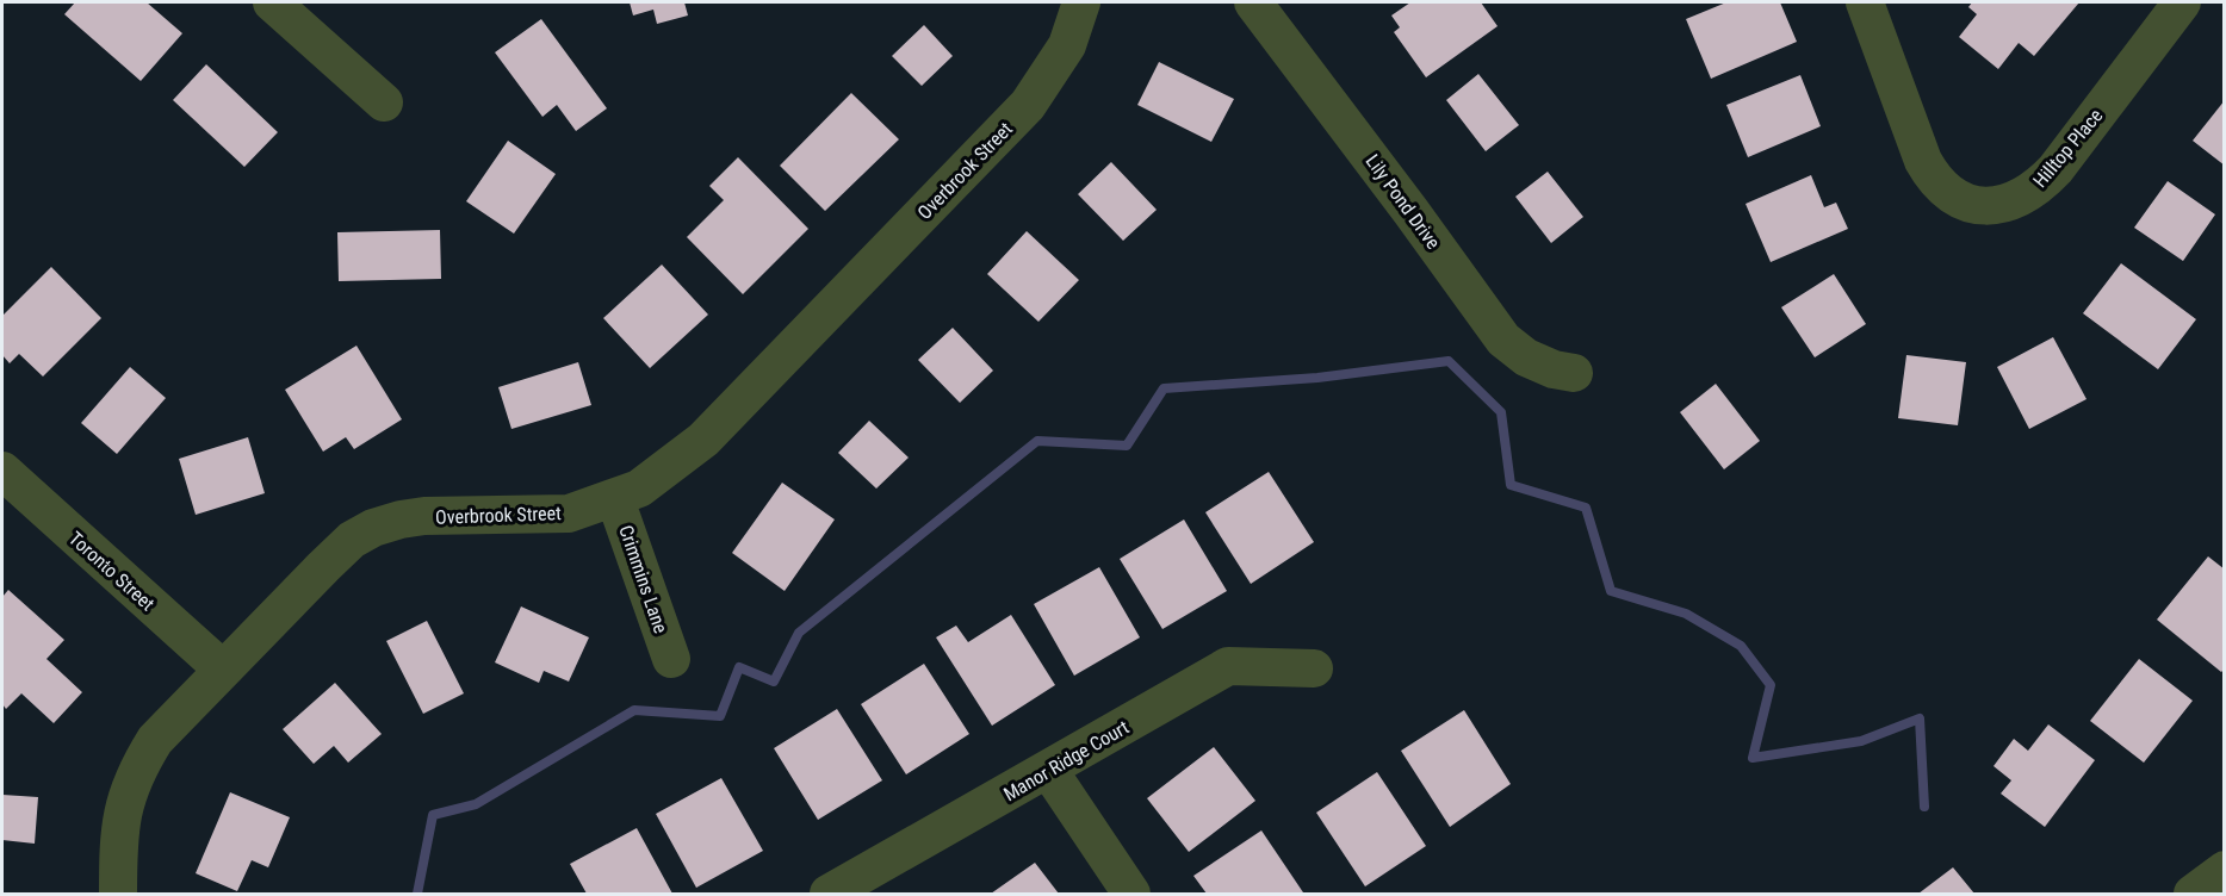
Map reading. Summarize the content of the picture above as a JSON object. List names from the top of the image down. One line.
{"streets":{"street":["Hilltop Place","Overbrook Street","Lily Pond Drive","Toronto Street","Crimmins Lane","Manor Ridge Court"]},"crossings":[["Overbrook Street","Toronto Street"],["Overbrook Street","Crimmins Lane"]]}
